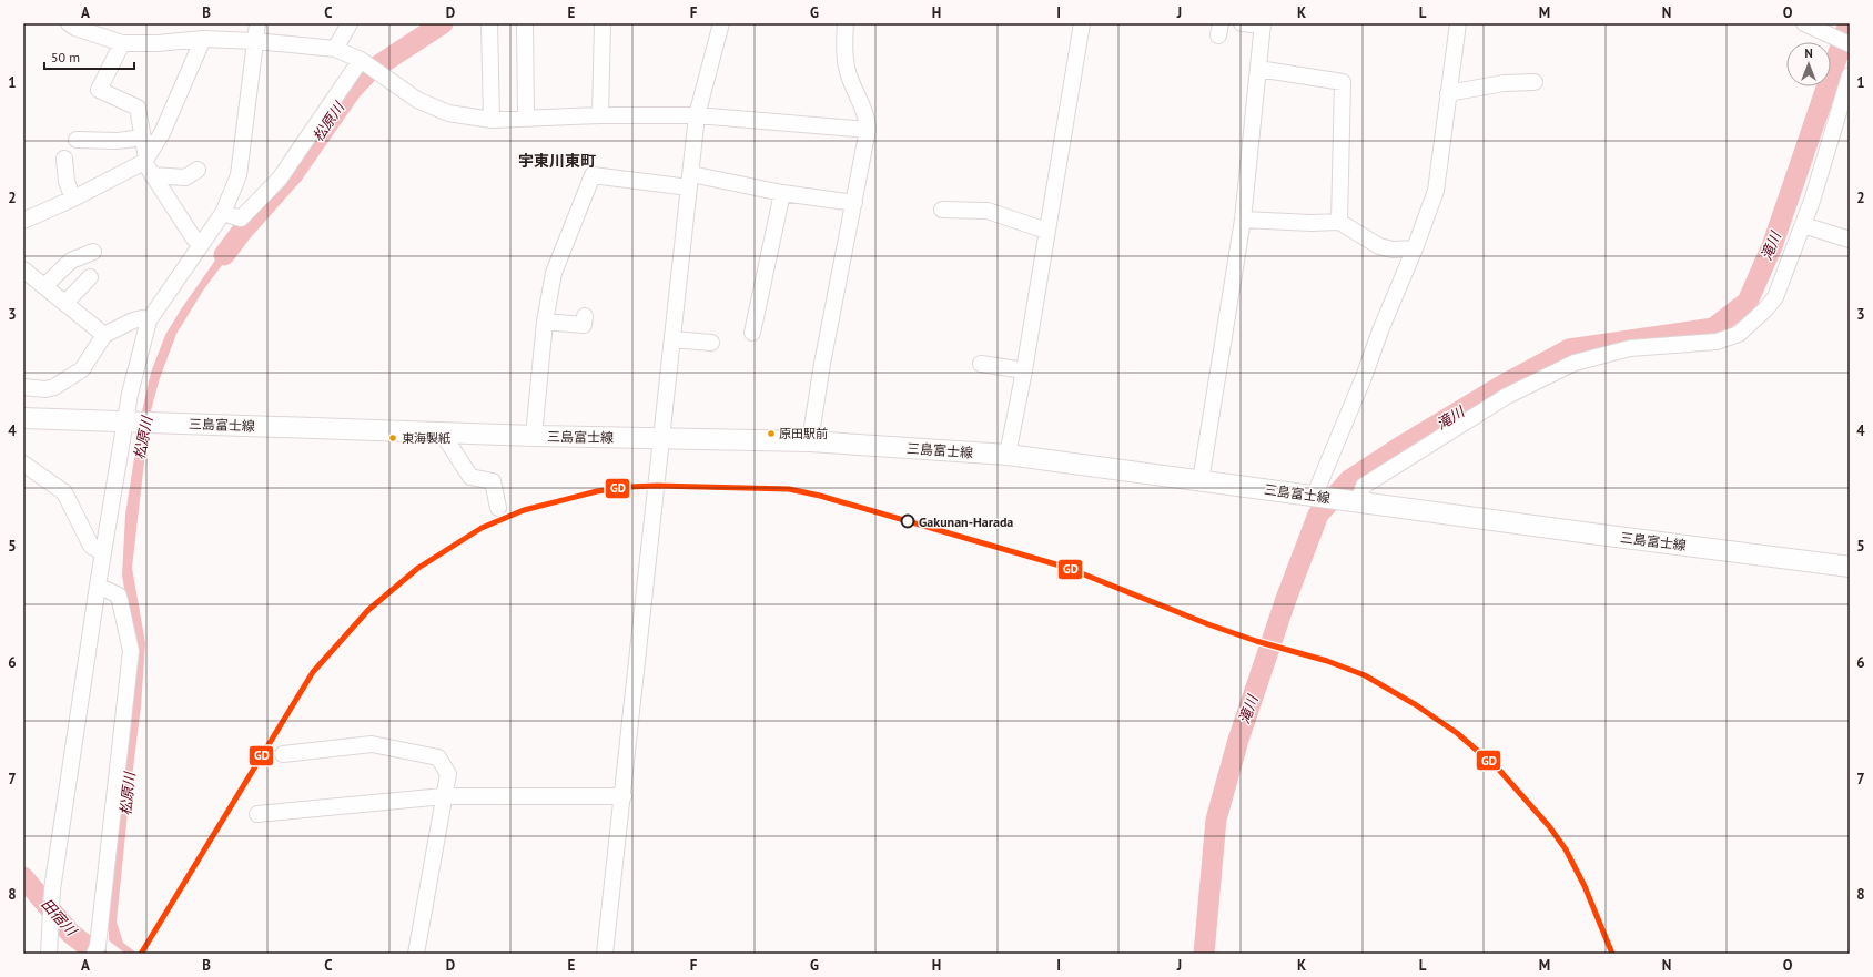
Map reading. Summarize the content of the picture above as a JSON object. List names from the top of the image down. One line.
{"streets":{"main road":["三島富士線"]},"districts":["宇東川東町"],"water":["松原川","滝川","田宿川"],"places":["原田駅前","東海製紙","Gakunan-Harada"],"lines":["transit line GD"],"scale_bar":"50 m","north":"top","grid":{"columns":["A","B","C","D","E","F","G","H","I","J","K","L","M","N","O"],"rows":["1","2","3","4","5","6","7","8"]}}
